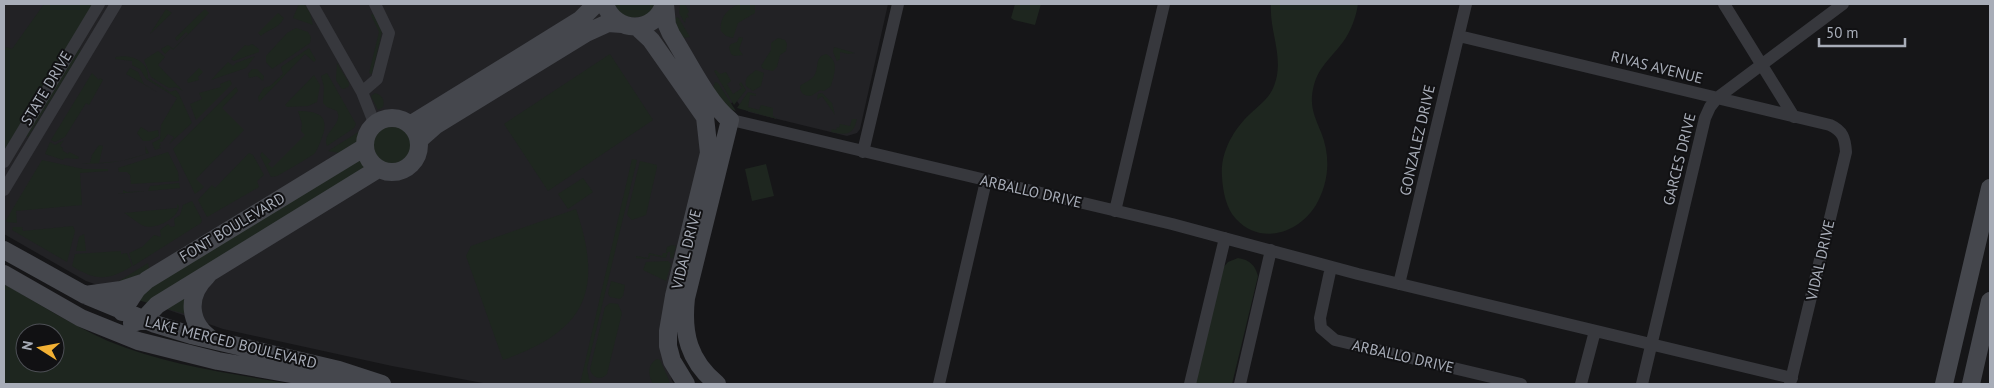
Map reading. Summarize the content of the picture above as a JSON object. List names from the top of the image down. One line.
{"streets":{"street":["RIVAS AVENUE","STATE DRIVE","GONZALEZ DRIVE","GARCES DRIVE","ARBALLO DRIVE","FONT BOULEVARD","VIDAL DRIVE","LAKE MERCED BOULEVARD"]},"crossings":[["RIVAS AVENUE","GONZALEZ DRIVE"],["RIVAS AVENUE","GARCES DRIVE"],["RIVAS AVENUE","VIDAL DRIVE"],["GONZALEZ DRIVE","ARBALLO DRIVE"],["GARCES DRIVE","ARBALLO DRIVE"],["ARBALLO DRIVE","VIDAL DRIVE"],["FONT BOULEVARD","LAKE MERCED BOULEVARD"]],"scale_bar":"50 m","north":"left"}
